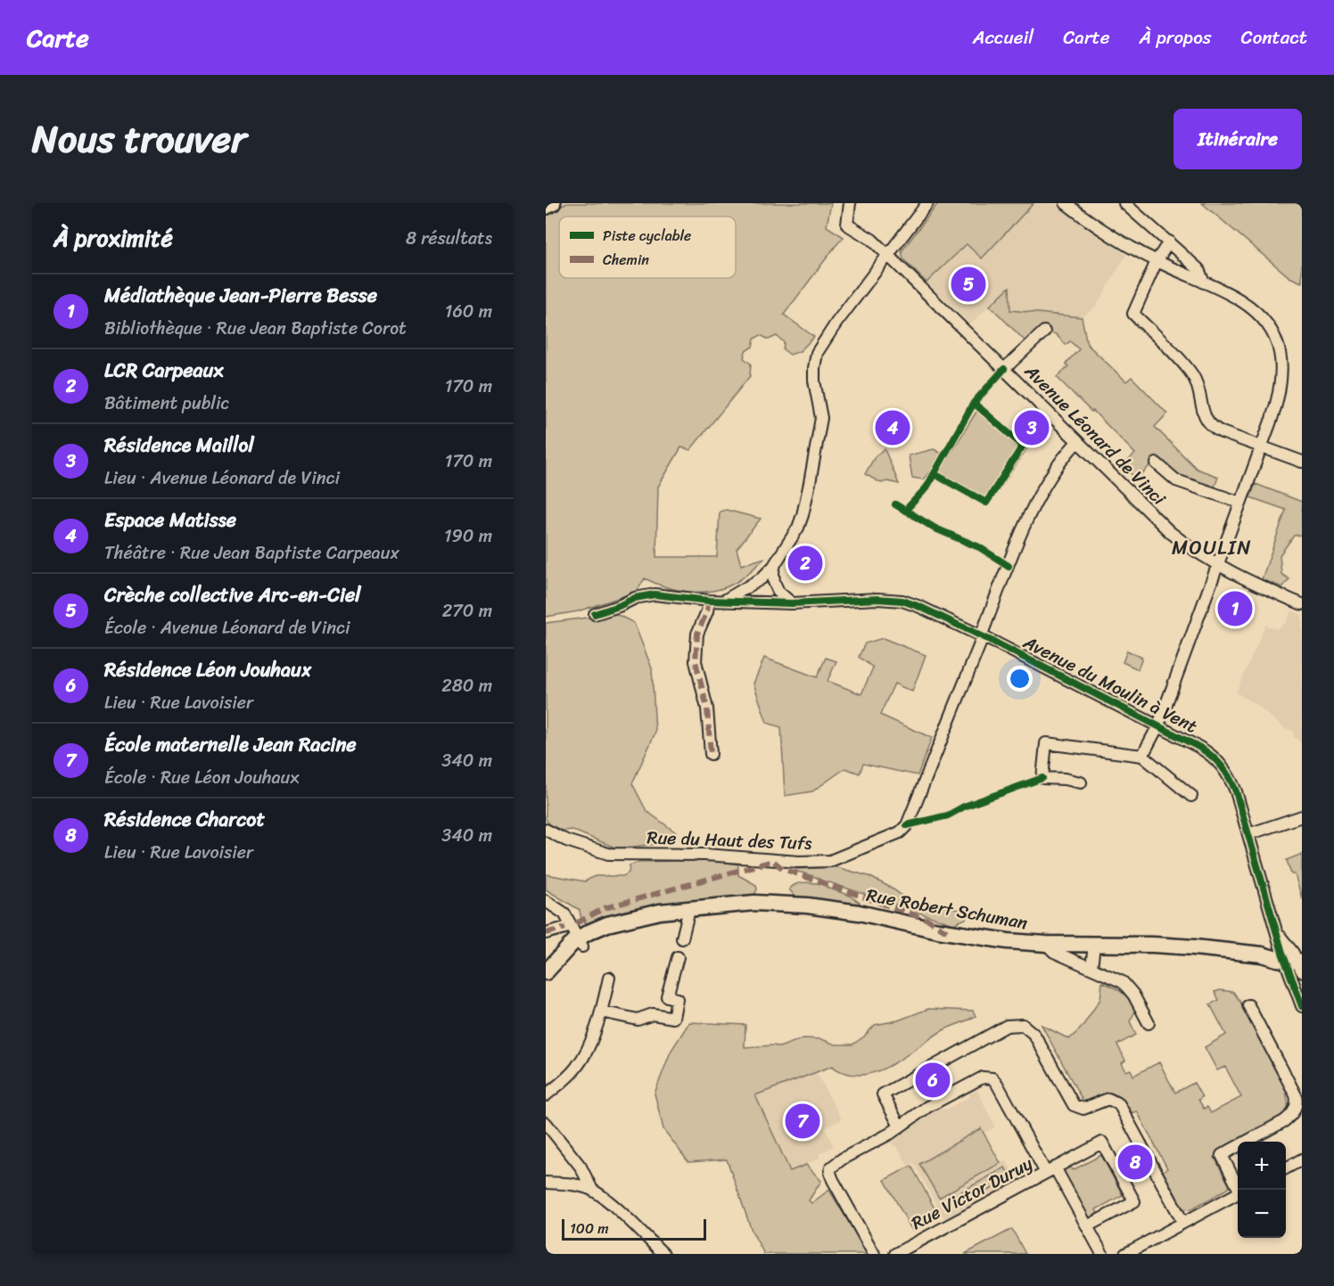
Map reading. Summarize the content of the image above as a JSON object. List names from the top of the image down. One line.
{"streets":{"main road":["Rue Robert Schuman"],"street":["Avenue Léonard de Vinci","Avenue du Moulin à Vent","Rue du Haut des Tufs","Rue Victor Duruy"]},"crossings":[["Avenue du Moulin à Vent","Rue du Haut des Tufs"],["Avenue du Moulin à Vent","Rue Robert Schuman"]],"districts":["MOULIN"],"legend":["Piste cyclable","Chemin"],"scale_bar":"100 m","page":{"header":"Carte","nav":["Accueil","Carte","À propos","Contact"],"title":"Nous trouver","buttons":"Itinéraire","heading":["À proximité","8 résultats"],"pins":["5","3","4","2","1","6","7","8"],"list":[{"mark":"1","name":"Médiathèque Jean-Pierre Besse","note":"Bibliothèque · Rue Jean Baptiste Corot","value":"160 m"},{"mark":"2","name":"LCR Carpeaux","note":"Bâtiment public","value":"170 m"},{"mark":"3","name":"Résidence Maillol","note":"Lieu · Avenue Léonard de Vinci","value":"170 m"},{"mark":"4","name":"Espace Matisse","note":"Théâtre · Rue Jean Baptiste Carpeaux","value":"190 m"},{"mark":"5","name":"Crèche collective Arc-en-Ciel","note":"École · Avenue Léonard de Vinci","value":"270 m"},{"mark":"6","name":"Résidence Léon Jouhaux","note":"Lieu · Rue Lavoisier","value":"280 m"},{"mark":"7","name":"École maternelle Jean Racine","note":"École · Rue Léon Jouhaux","value":"340 m"},{"mark":"8","name":"Résidence Charcot","note":"Lieu · Rue Lavoisier","value":"340 m"}],"map_buttons":["+","−"],"scale":"100 m"}}
